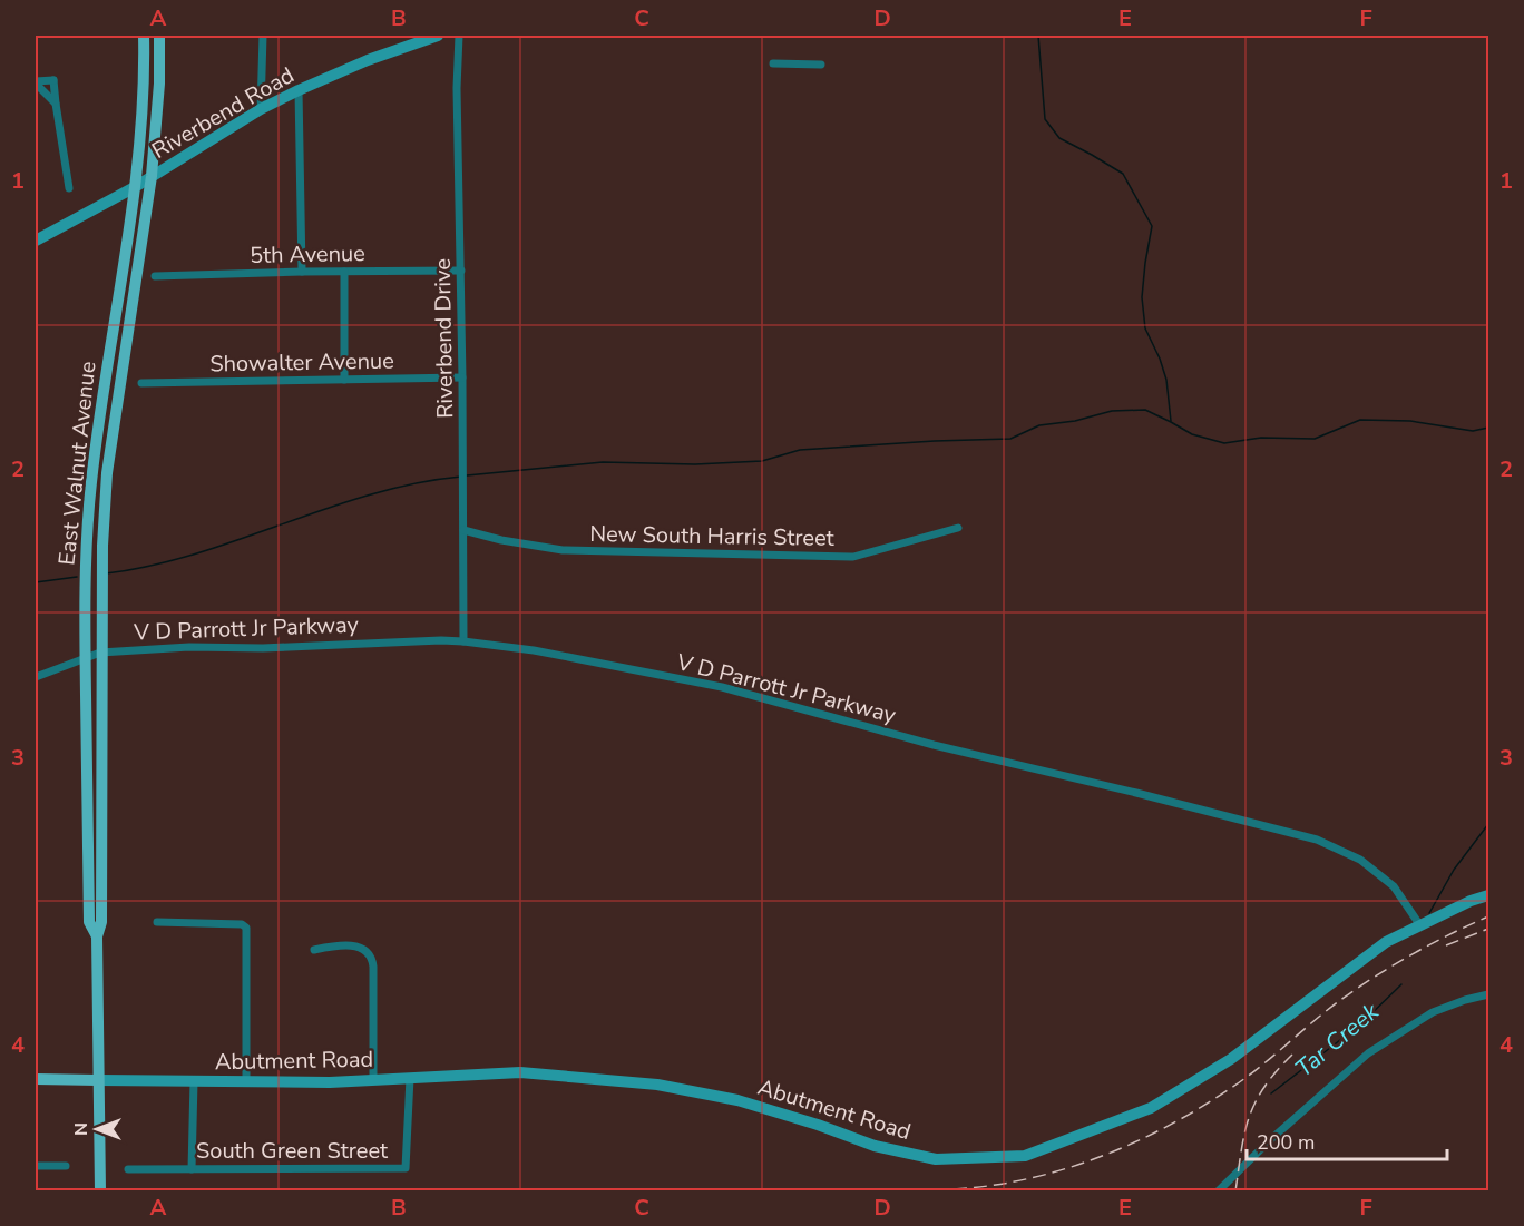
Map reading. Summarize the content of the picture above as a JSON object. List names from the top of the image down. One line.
{"streets":{"main road":["Riverbend Road","East Walnut Avenue","Abutment Road"],"street":["5th Avenue","Riverbend Drive","Showalter Avenue","New South Harris Street","V D Parrott Jr Parkway","South Green Street"]},"crossings":[["Riverbend Road","East Walnut Avenue"],["5th Avenue","Riverbend Drive"],["Riverbend Drive","Showalter Avenue"],["Riverbend Drive","New South Harris Street"],["Riverbend Drive","V D Parrott Jr Parkway"],["East Walnut Avenue","V D Parrott Jr Parkway"],["East Walnut Avenue","Abutment Road"],["V D Parrott Jr Parkway","Abutment Road"],["Abutment Road","South Green Street"]],"water":["Tar Creek"],"scale_bar":"200 m","north":"left","grid":{"columns":["A","B","C","D","E","F"],"rows":["1","2","3","4"]}}
